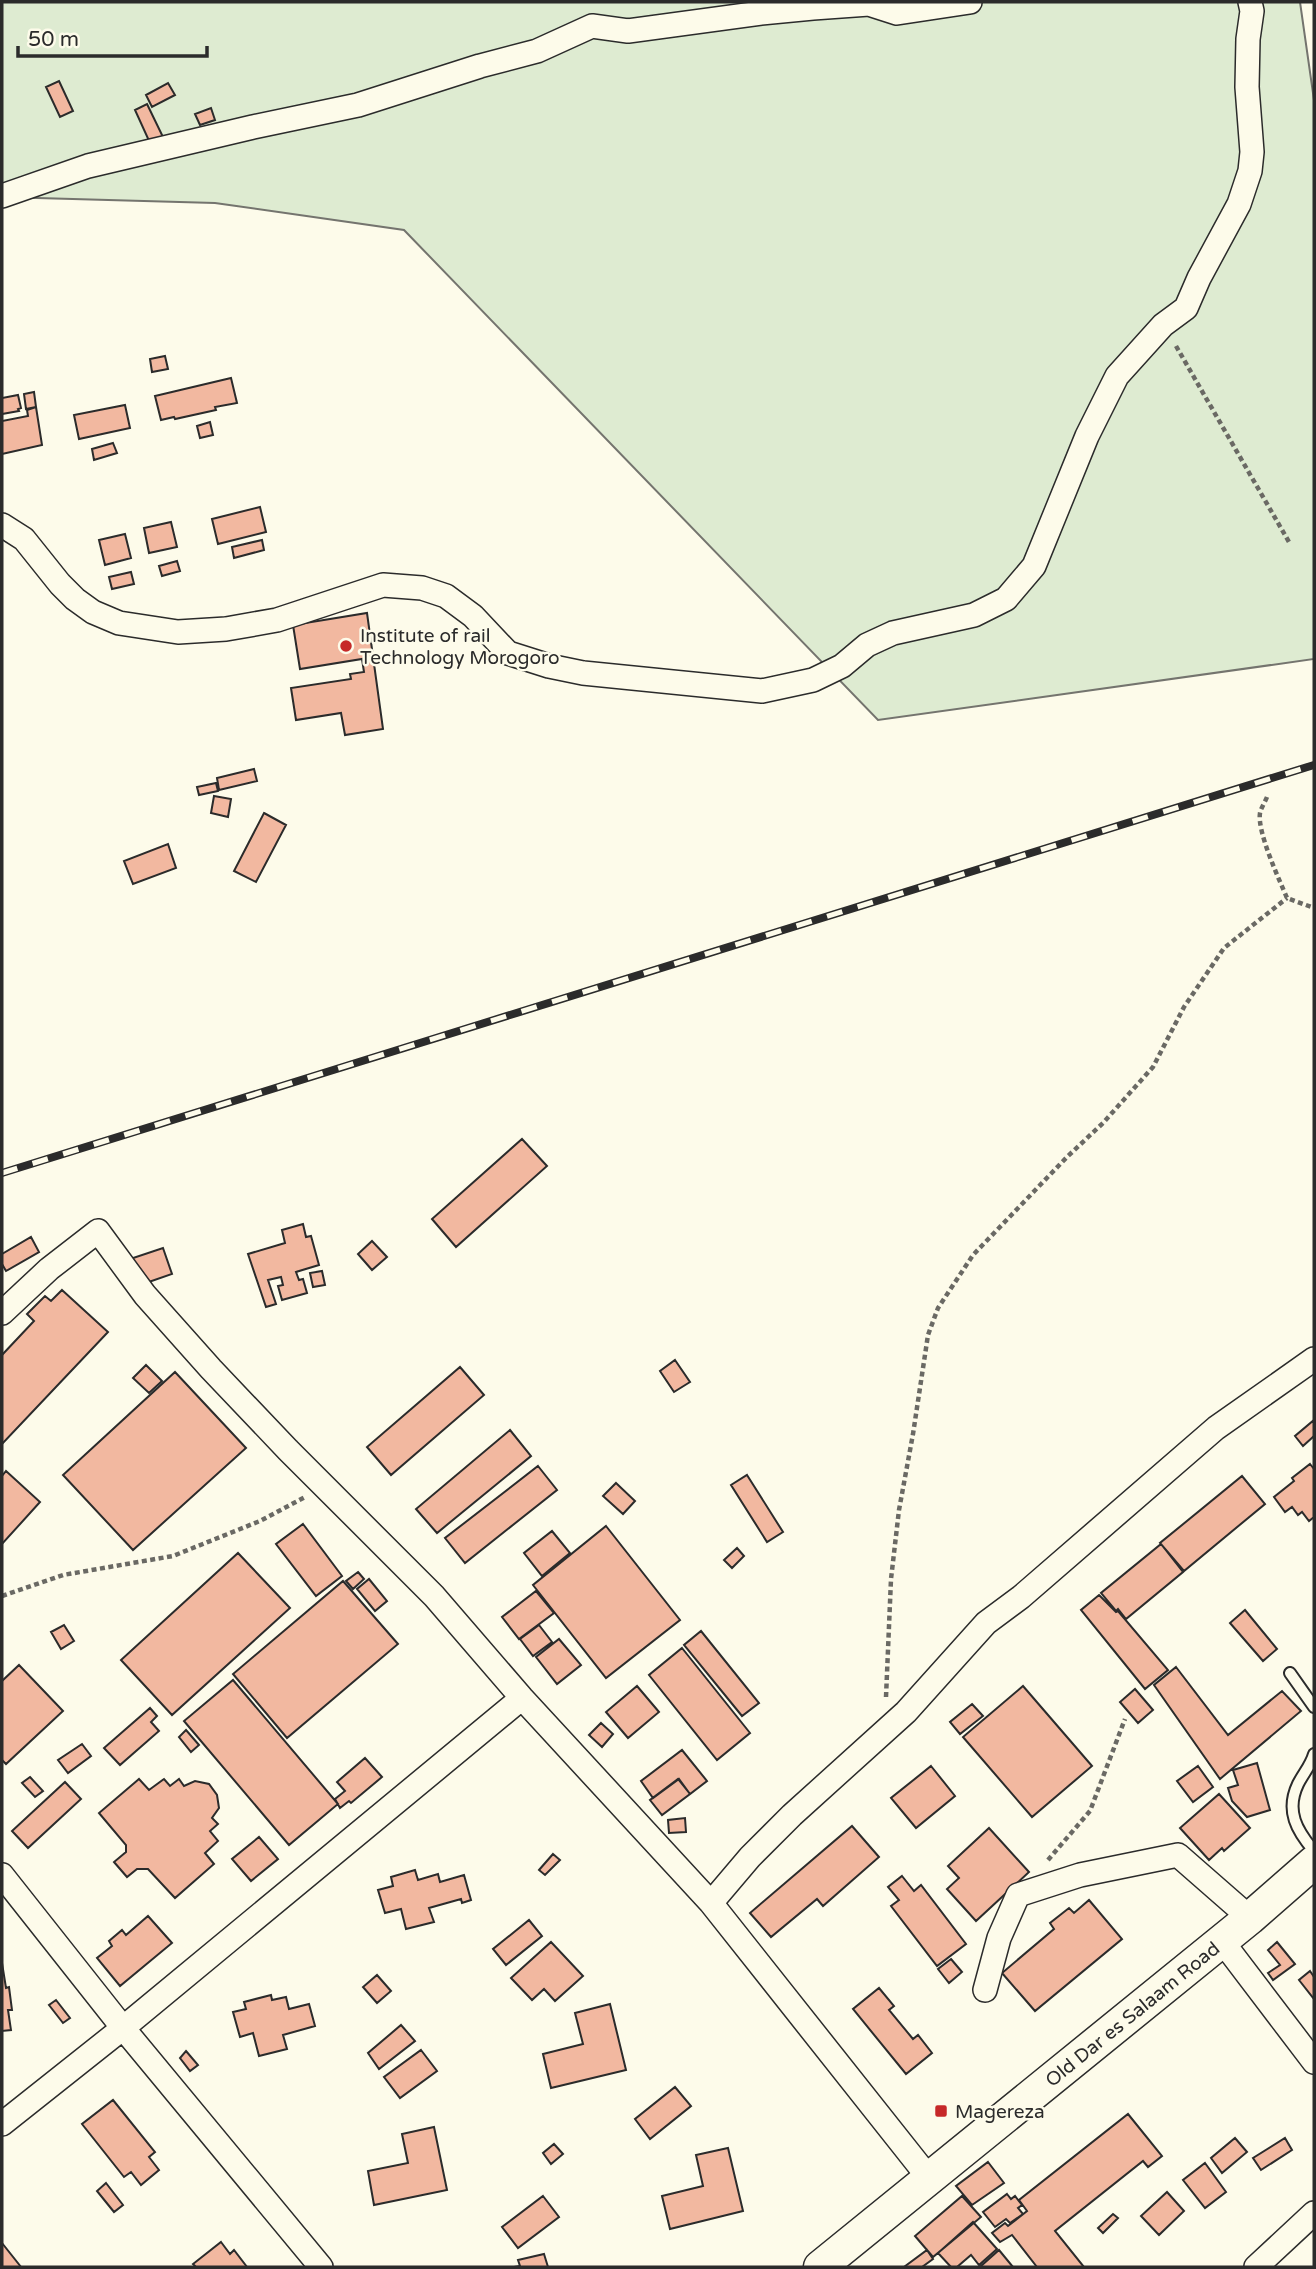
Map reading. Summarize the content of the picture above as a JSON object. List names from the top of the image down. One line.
{"streets":{"main road":["Old Dar es Salaam Road"]},"places":{"other":["Institute of rail Technology Morogoro"],"transit":["Magereza"]},"scale_bar":"50 m"}
